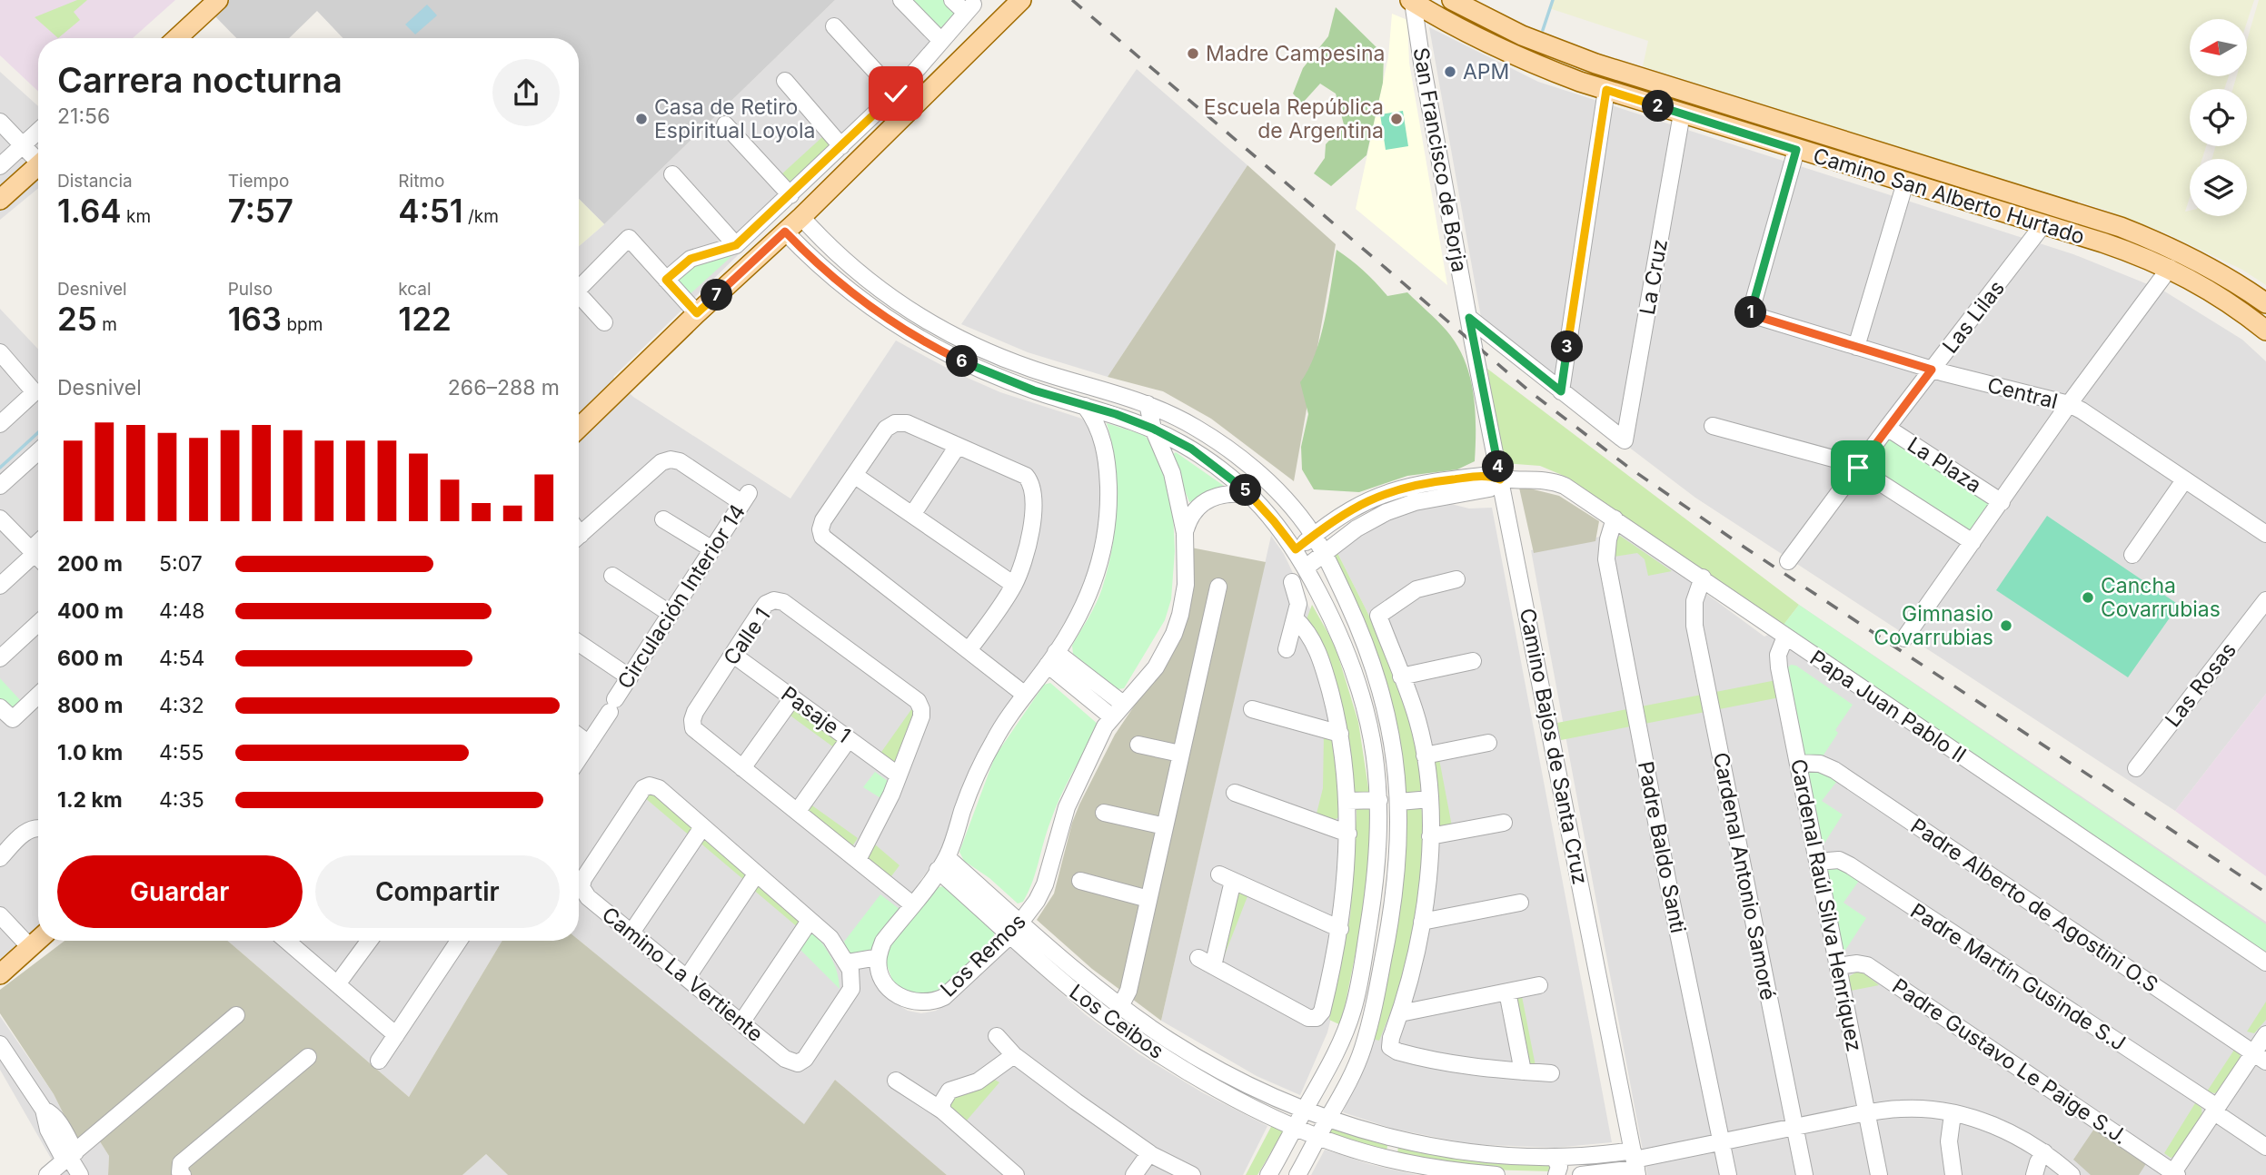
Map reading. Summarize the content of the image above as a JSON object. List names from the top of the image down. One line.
{"streets":{"main road":["Camino San Alberto Hurtado"],"street":["San Francisco de Borja","La Cruz","Las Lilas","Central","La Plaza","Circulación Interior 14","Calle 1","Las Rosas","Papa Juan Pablo II","Pasaje 1","Camino Bajos de Santa Cruz","Padre Baldo Santi","Cardenal Antonio Samoré","Cardenal Raúl Silva Henríquez","Padre Alberto de Agostini O.S","Los Remos","Camino La Vertiente","Padre Martín Gusinde S.J","Los Ceibos","Padre Gustavo Le Paige S.J."]},"crossings":[["San Francisco de Borja","Camino San Alberto Hurtado"],["San Francisco de Borja","Camino Bajos de Santa Cruz"],["Camino San Alberto Hurtado","La Cruz"],["Camino San Alberto Hurtado","Las Lilas"],["Camino San Alberto Hurtado","Central"],["Las Lilas","Central"],["Las Lilas","La Plaza"],["Calle 1","Pasaje 1"],["Papa Juan Pablo II","Camino Bajos de Santa Cruz"],["Papa Juan Pablo II","Padre Baldo Santi"],["Papa Juan Pablo II","Cardenal Antonio Samoré"],["Papa Juan Pablo II","Cardenal Raúl Silva Henríquez"],["Camino Bajos de Santa Cruz","Los Ceibos"],["Cardenal Raúl Silva Henríquez","Padre Alberto de Agostini O.S"],["Cardenal Raúl Silva Henríquez","Padre Martín Gusinde S.J"],["Cardenal Raúl Silva Henríquez","Padre Gustavo Le Paige S.J."],["Los Remos","Los Ceibos"]],"places":["Madre Campesina","APM","Casa de Retiro Espiritual Loyola","Escuela República de Argentina","Cancha Covarrubias","Gimnasio Covarrubias"],"north":"left","page":{"heading":["Carrera nocturna","21:56"],"pins":["2","7","1","3","6","4","5"],"stats":[["Distancia","1.64 km"],["Tiempo","7:57"],["Ritmo","4:51 /km"],["Desnivel","25 m"],["Pulso","163 bpm"],["kcal","122"]],"chart":["Desnivel","266–288 m"],"list":[{"name":"200 m","note":"5:07"},{"name":"400 m","note":"4:48"},{"name":"600 m","note":"4:54"},{"name":"800 m","note":"4:32"},{"name":"1.0 km","note":"4:55"},{"name":"1.2 km","note":"4:35"}],"buttons":["Guardar","Compartir"]}}
